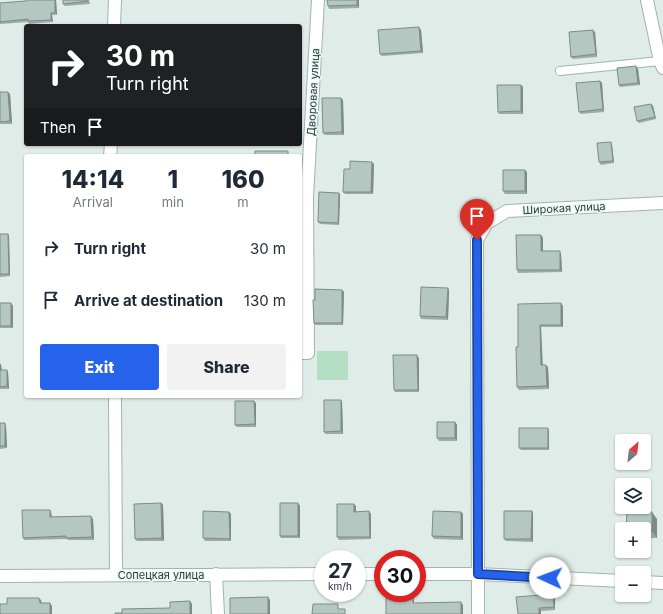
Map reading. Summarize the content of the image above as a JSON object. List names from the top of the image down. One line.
{"streets":{"street":["Дворовая улица","Широкая улица","Сопецкая улица"]},"north":"top right","page":{"turn":["30 m","Turn right"],"then":"Then","eta":["14:14","Arrival","1","min","160","m"],"list":[{"name":"Turn right","value":"30 m"},{"name":"Arrive at destination","value":"130 m"}],"buttons":["Exit","Share"],"map_buttons":["+","−"],"speed":"27 km/h","limit":"30"}}
